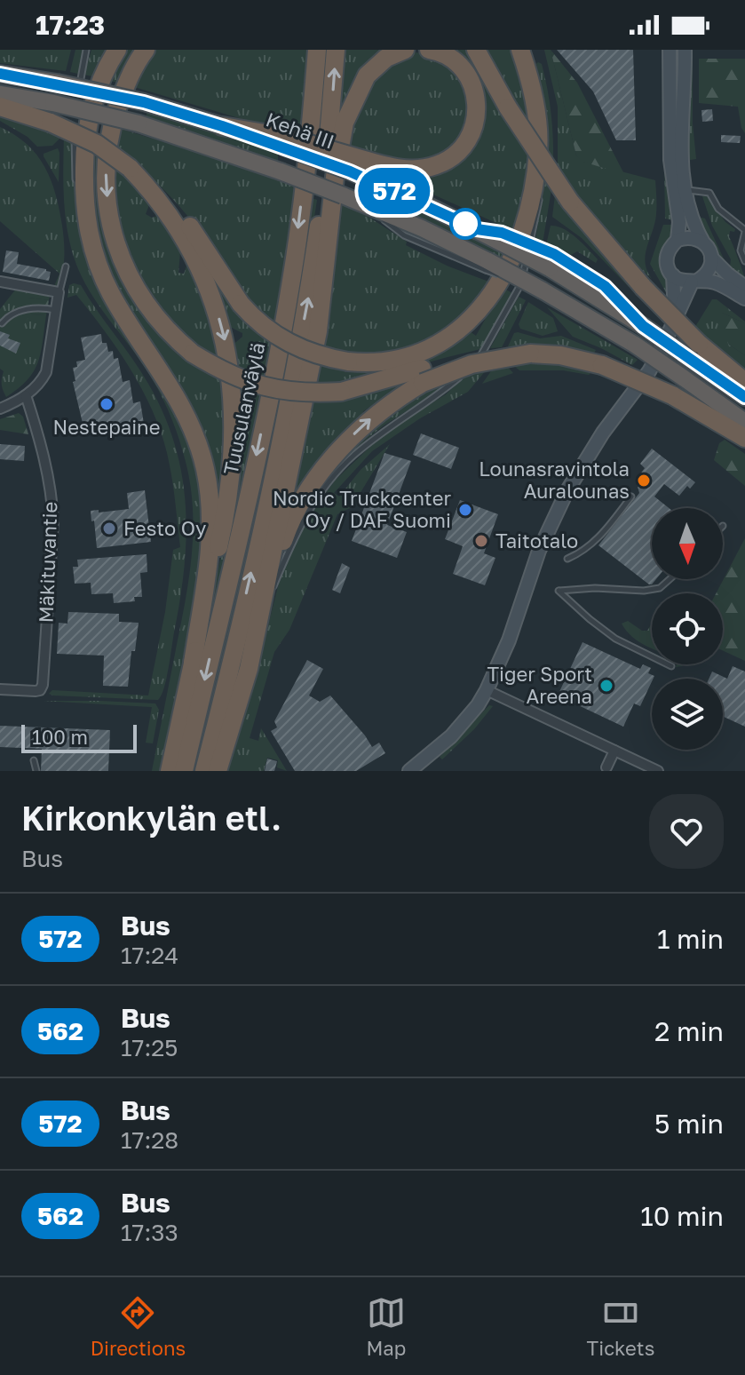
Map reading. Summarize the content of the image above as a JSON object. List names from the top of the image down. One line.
{"streets":{"highway":["Kehä III","Tuusulanväylä"],"street":["Mäkituvantie"]},"places":["Nestepaine","Lounasravintola Auralounas","Nordic Truckcenter Oy / DAF Suomi","Festo Oy","Taitotalo","Tiger Sport Areena"],"lines":["bus line 572"],"scale_bar":"100 m","north":"bottom","page":{"status":"17:23","on_map":"572","scale":"100 m","heading":["Kirkonkylän etl.","Bus"],"list":[{"mark":"572","name":"Bus","note":"17:24","value":"1 min"},{"mark":"562","name":"Bus","note":"17:25","value":"2 min"},{"mark":"572","name":"Bus","note":"17:28","value":"5 min"},{"mark":"562","name":"Bus","note":"17:33","value":"10 min"}],"tabs":["Directions","Map","Tickets"]}}
